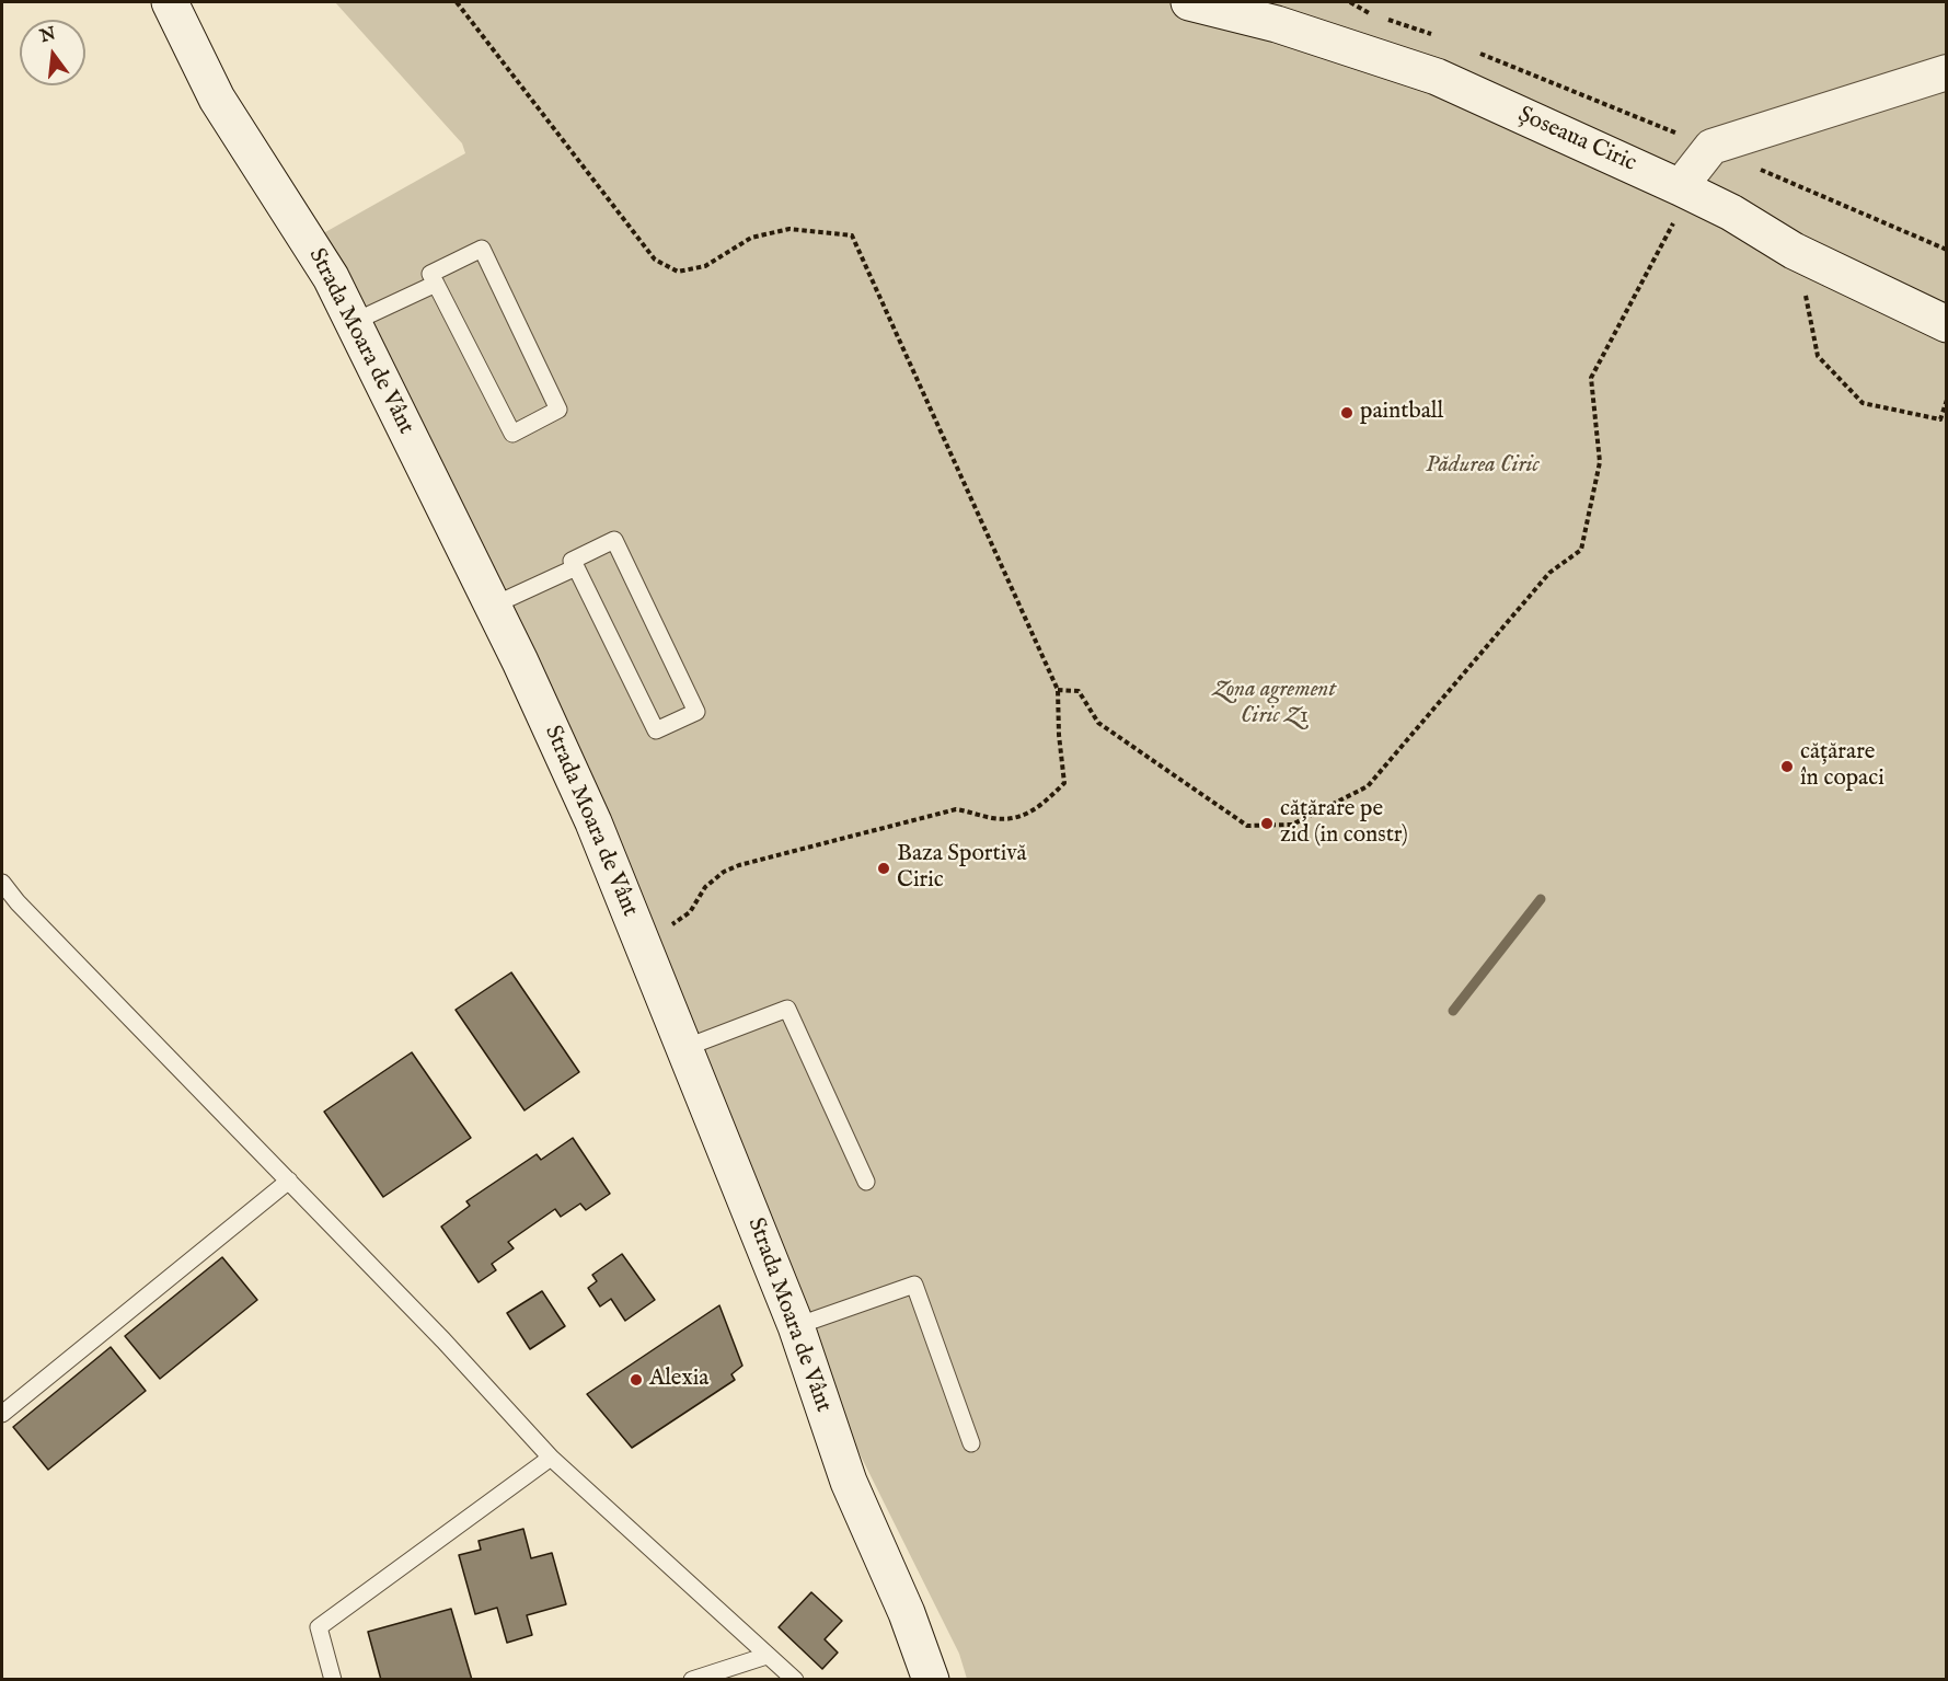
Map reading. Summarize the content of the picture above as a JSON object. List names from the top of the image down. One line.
{"streets":{"main road":["Șoseaua Ciric","Strada Moara de Vânt"]},"parks":["Pădurea Ciric","Zona agrement Ciric Z1"],"places":["paintball","cățărare în copaci","cățărare pe zid (in constr)","Baza Sportivă Ciric","Alexia"],"north":"top"}
